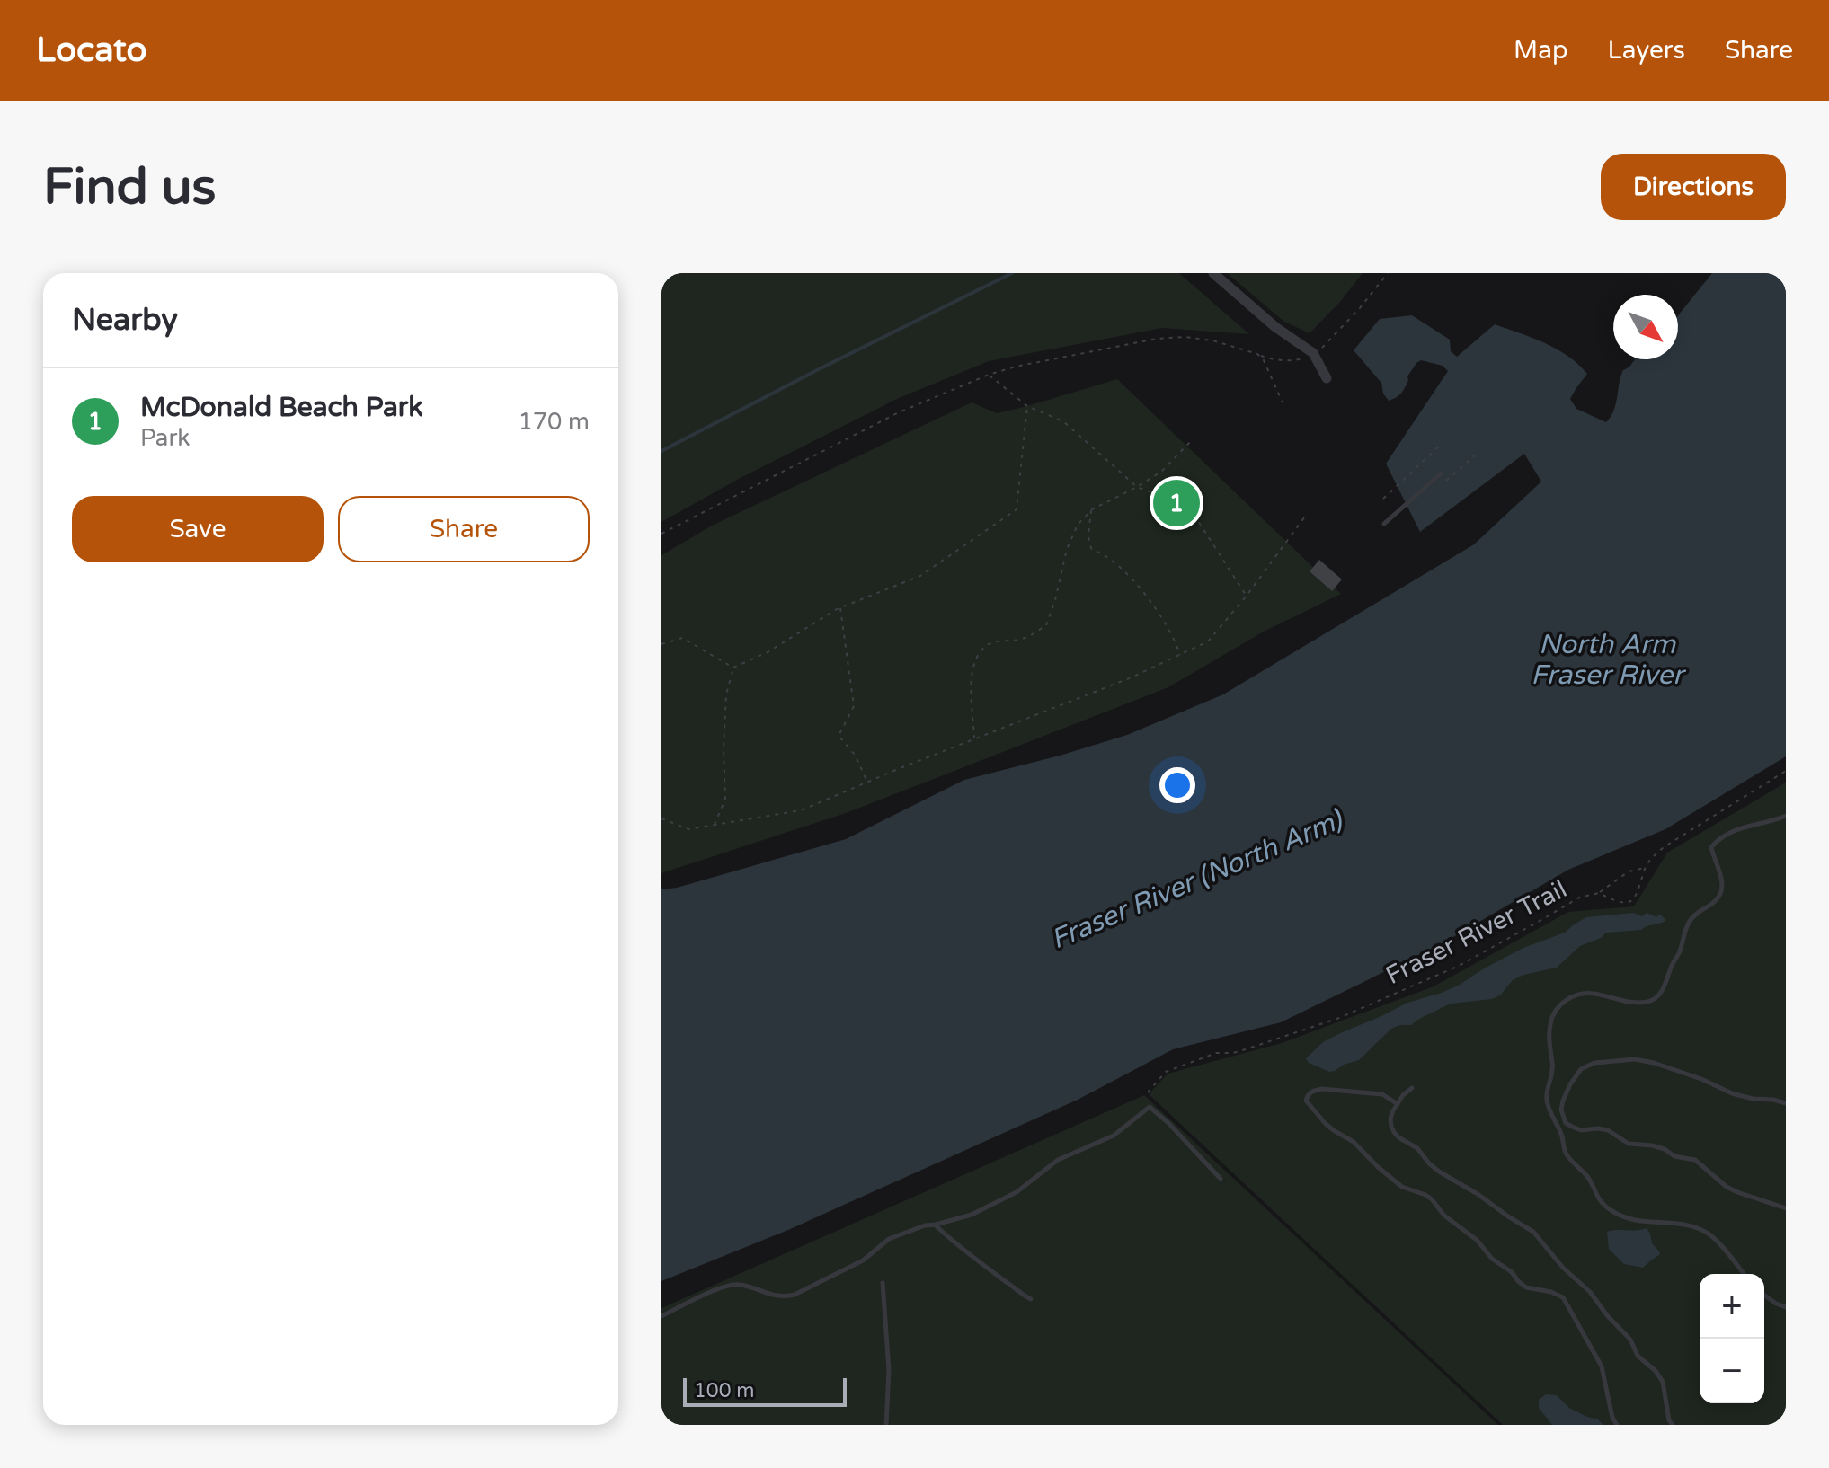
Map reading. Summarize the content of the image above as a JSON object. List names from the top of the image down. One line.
{"streets":{"path":["Fraser River Trail"]},"water":["North Arm Fraser River","Fraser River (North Arm)"],"scale_bar":"100 m","north":"bottom right","page":{"header":"Locato","nav":["Map","Layers","Share"],"buttons":["Directions",["Save","Share"]],"title":"Find us","heading":"Nearby","list":[{"mark":"1","name":"McDonald Beach Park","note":"Park","value":"170 m"}],"pins":"1","map_buttons":["+","−"],"scale":"100 m"}}
